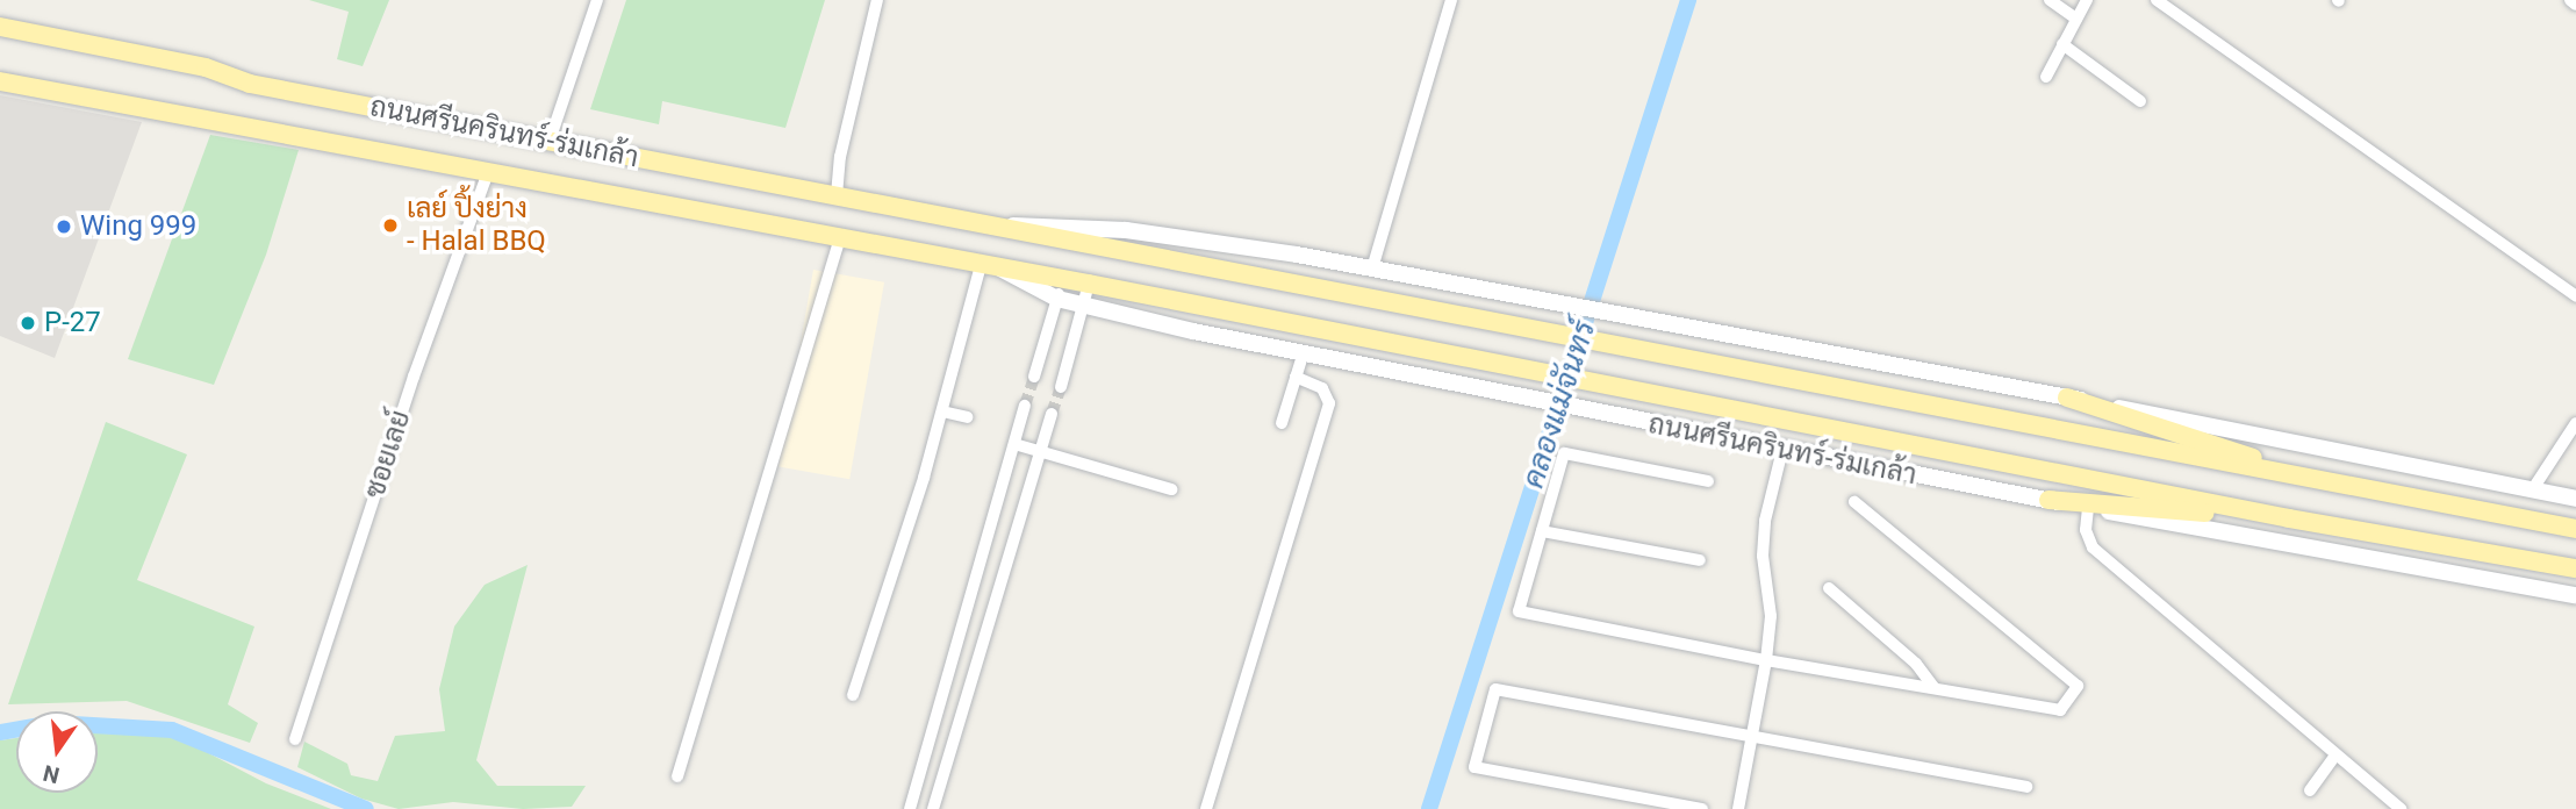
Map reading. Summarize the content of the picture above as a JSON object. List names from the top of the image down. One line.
{"streets":{"main road":["ถนนศรีนครินทร์-ร่มเกล้า"],"street":["ซอยเลย์"]},"crossings":[["ถนนศรีนครินทร์-ร่มเกล้า","ซอยเลย์"]],"water":["คลองแม่จันทร์"],"places":["เลย์ ปิ้งย่าง - Halal BBQ","Wing 999","P-27"],"north":"bottom"}
